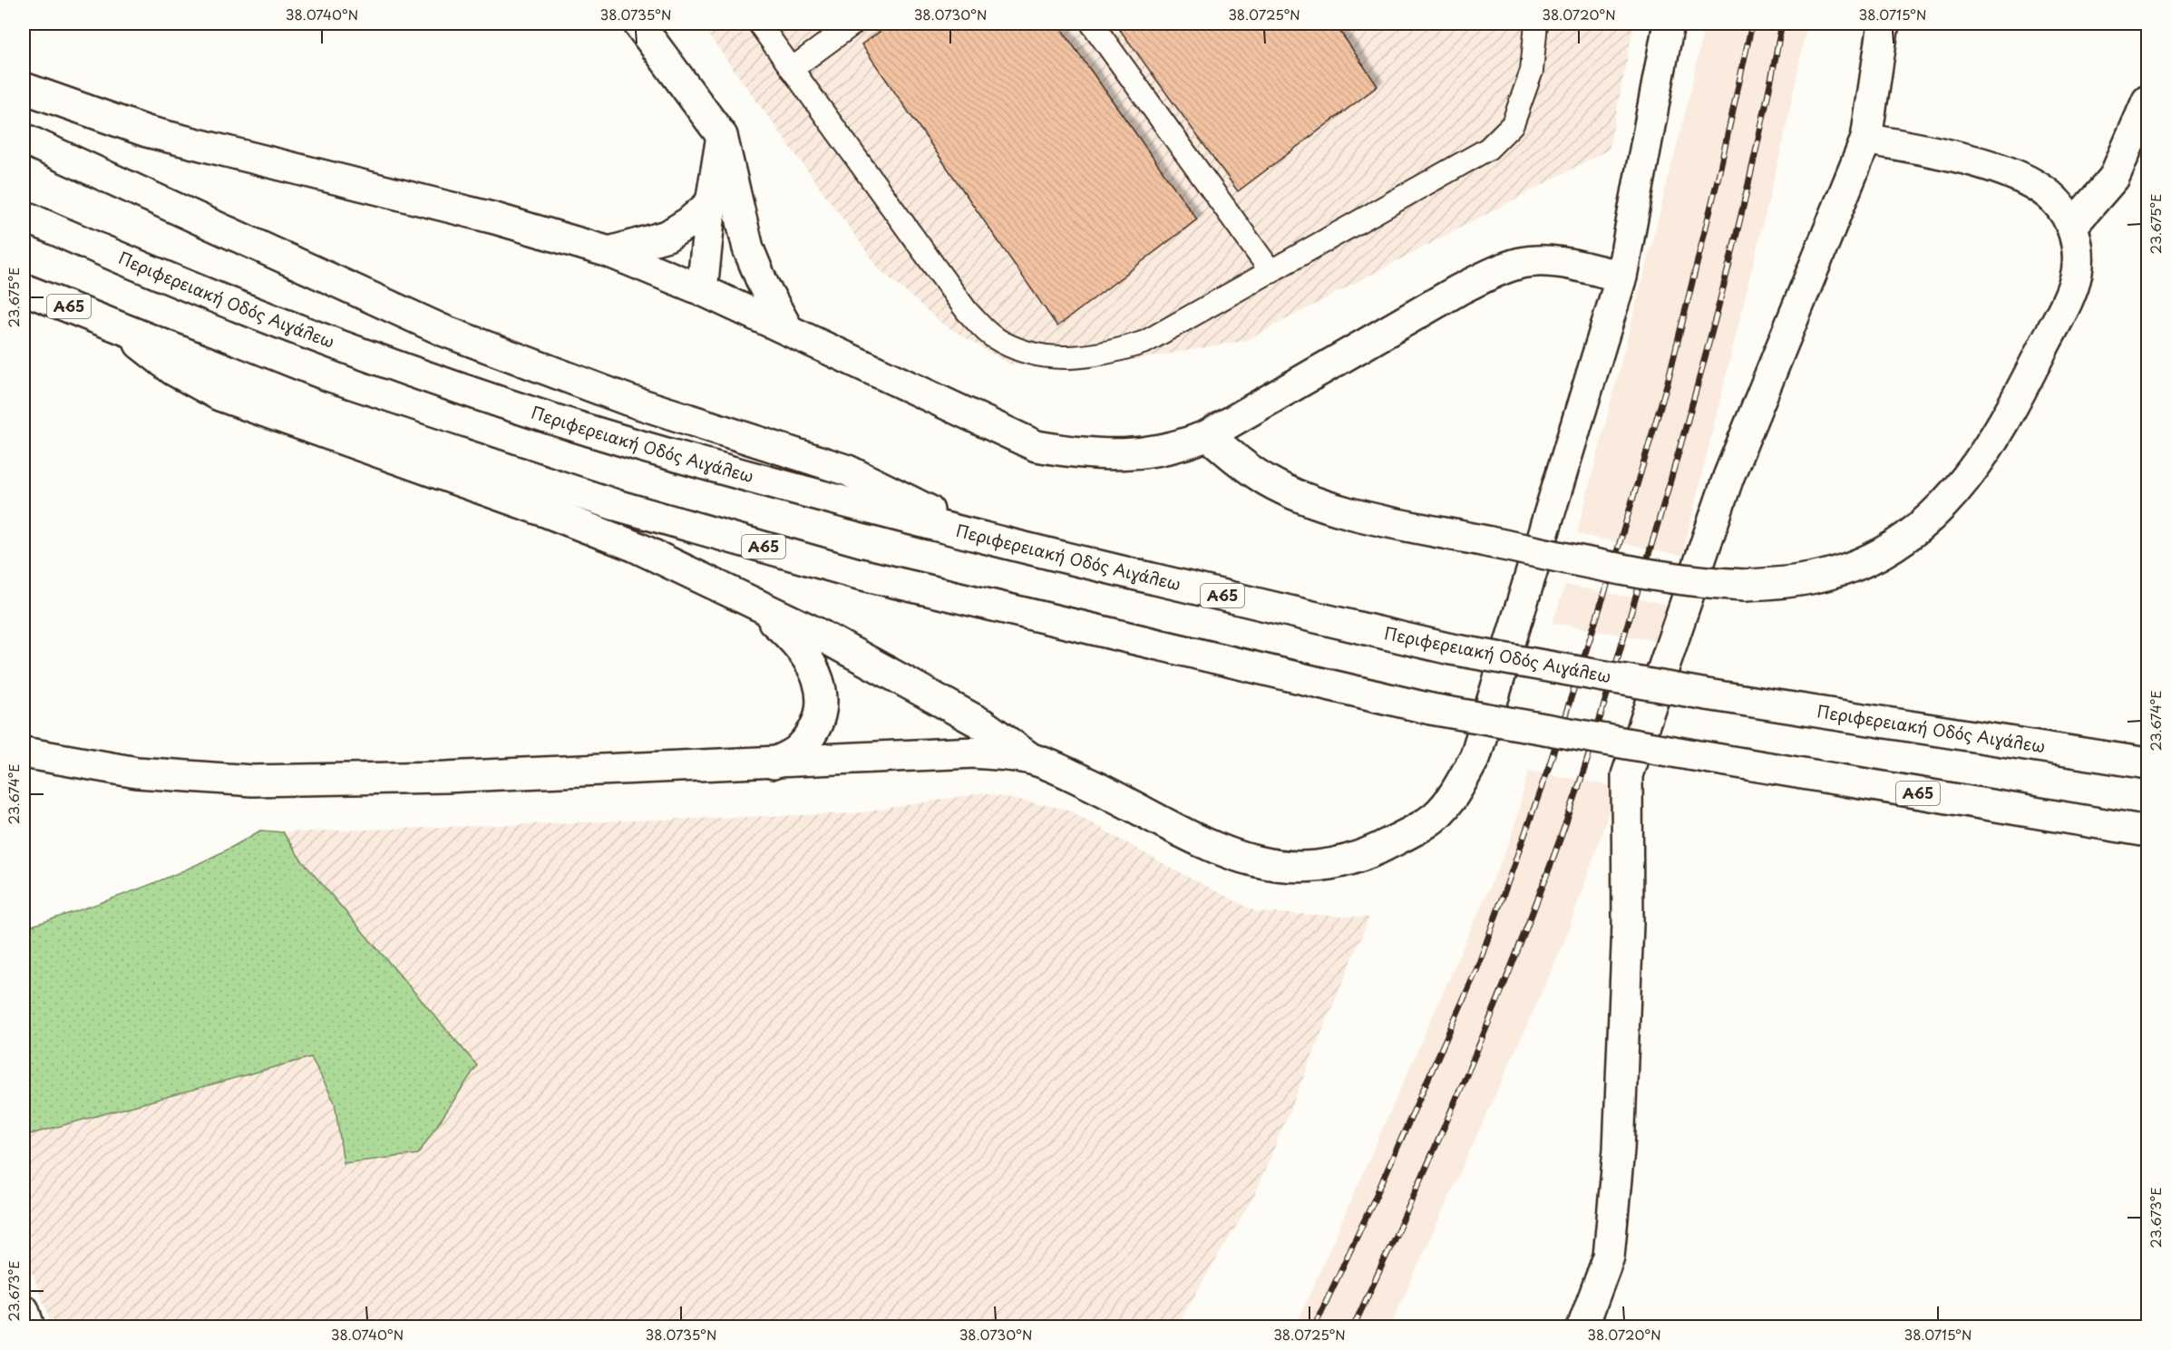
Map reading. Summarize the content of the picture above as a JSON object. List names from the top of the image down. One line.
{"streets":{"main road":["Περιφερειακή Οδός Αιγάλεω","Α65"]},"coordinates":["38.0740°N","38.0735°N","38.0730°N","38.0725°N","38.0720°N","38.0715°N","23.675°E","23.674°E","23.673°E"]}
